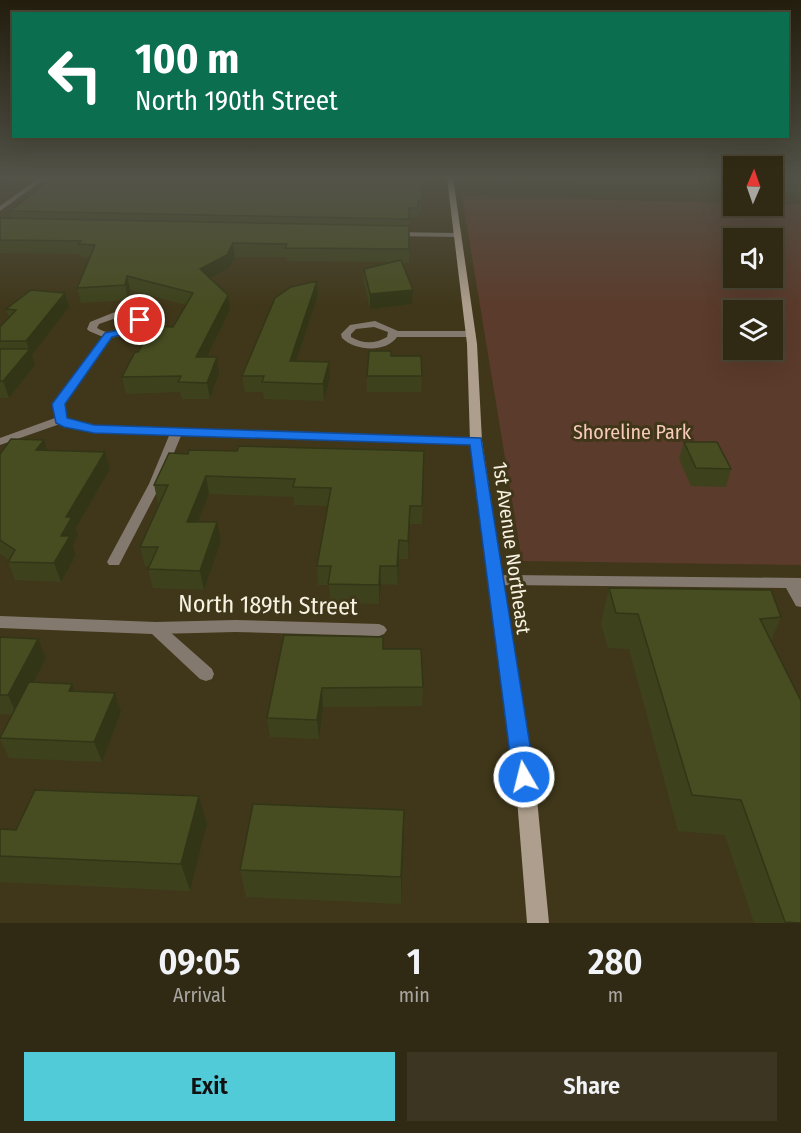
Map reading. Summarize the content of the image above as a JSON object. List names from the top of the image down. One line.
{"streets":{"street":["1st Avenue Northeast","North 189th Street"]},"parks":["Shoreline Park"],"north":"top","page":{"turn":["100 m","North 190th Street"],"eta":["09:05","Arrival","1","min","280","m"],"buttons":["Exit","Share"]}}
